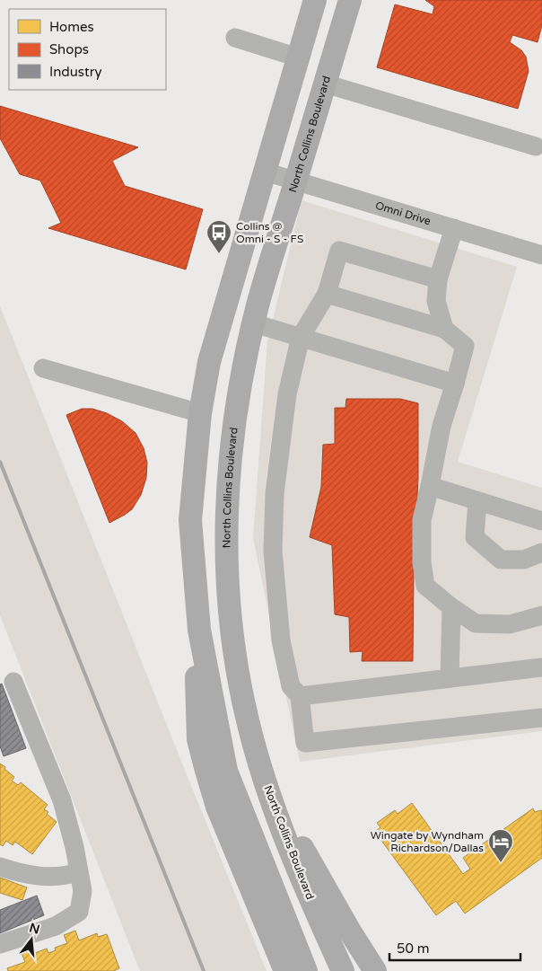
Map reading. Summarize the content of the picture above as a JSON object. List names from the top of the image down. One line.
{"streets":{"main road":["North Collins Boulevard"],"street":["Omni Drive"]},"crossings":[["North Collins Boulevard","Omni Drive"]],"places":{"bus stop":["Collins @ Omni - S - FS"],"hotel":["Wingate by Wyndham Richardson/Dallas"]},"legend":["Homes","Shops","Industry"],"scale_bar":"50 m","north":"top"}
